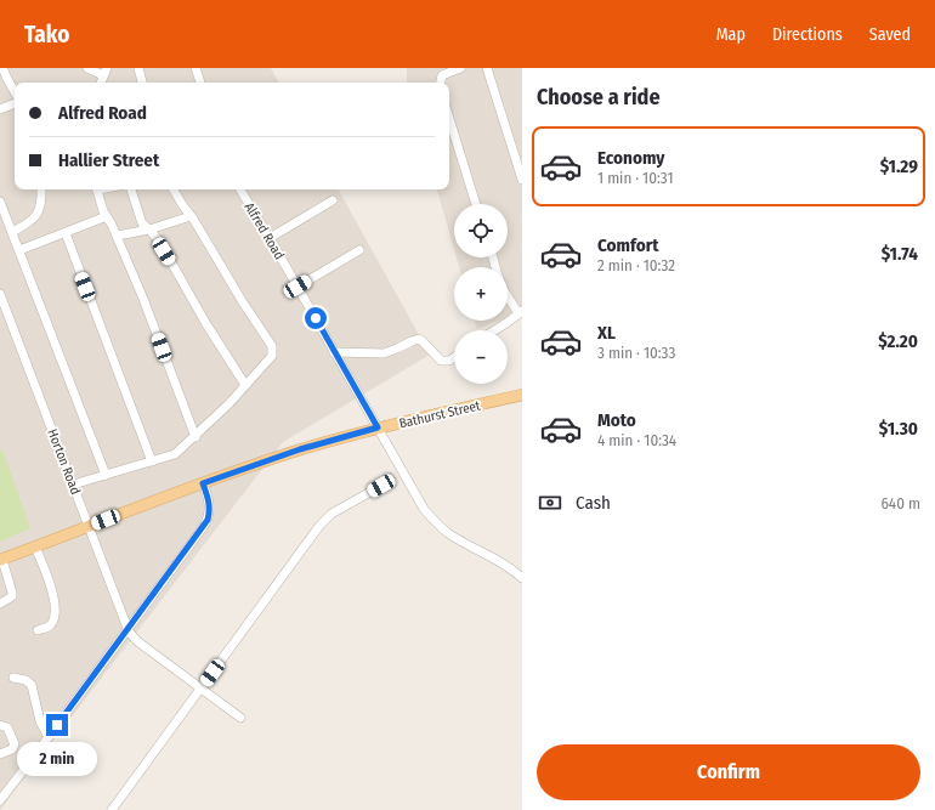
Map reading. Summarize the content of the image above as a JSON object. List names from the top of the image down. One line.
{"streets":{"main road":["Bathurst Street"],"street":["Alfred Road","Horton Road"]},"crossings":[["Alfred Road","Bathurst Street"],["Bathurst Street","Horton Road"]],"page":{"header":"Tako","nav":["Map","Directions","Saved"],"heading":"Choose a ride","banner":["Alfred Road","Hallier Street"],"list":[{"name":"Economy","note":"1 min · 10:31","value":"$1.29"},{"name":"Comfort","note":"2 min · 10:32","value":"$1.74"},{"name":"XL","note":"3 min · 10:33","value":"$2.20"},{"name":"Moto","note":"4 min · 10:34","value":"$1.30"}],"map_buttons":["+","−"],"pay":["Cash","640 m"],"buttons":"Confirm","bubble":"2 min"}}
